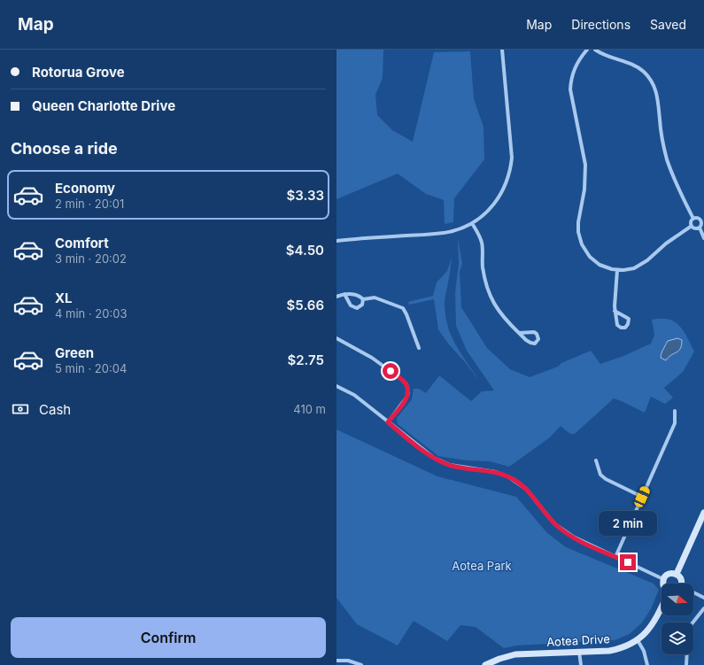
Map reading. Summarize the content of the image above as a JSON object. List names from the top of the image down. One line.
{"streets":{"street":["Aotea Drive"]},"parks":["Aotea Park"],"north":"right","page":{"header":"Map","nav":["Map","Directions","Saved"],"banner":["Rotorua Grove","Queen Charlotte Drive"],"heading":"Choose a ride","list":[{"name":"Economy","note":"2 min · 20:01","value":"$3.33"},{"name":"Comfort","note":"3 min · 20:02","value":"$4.50"},{"name":"XL","note":"4 min · 20:03","value":"$5.66"},{"name":"Green","note":"5 min · 20:04","value":"$2.75"}],"pay":["Cash","410 m"],"bubble":"2 min","buttons":"Confirm"}}
